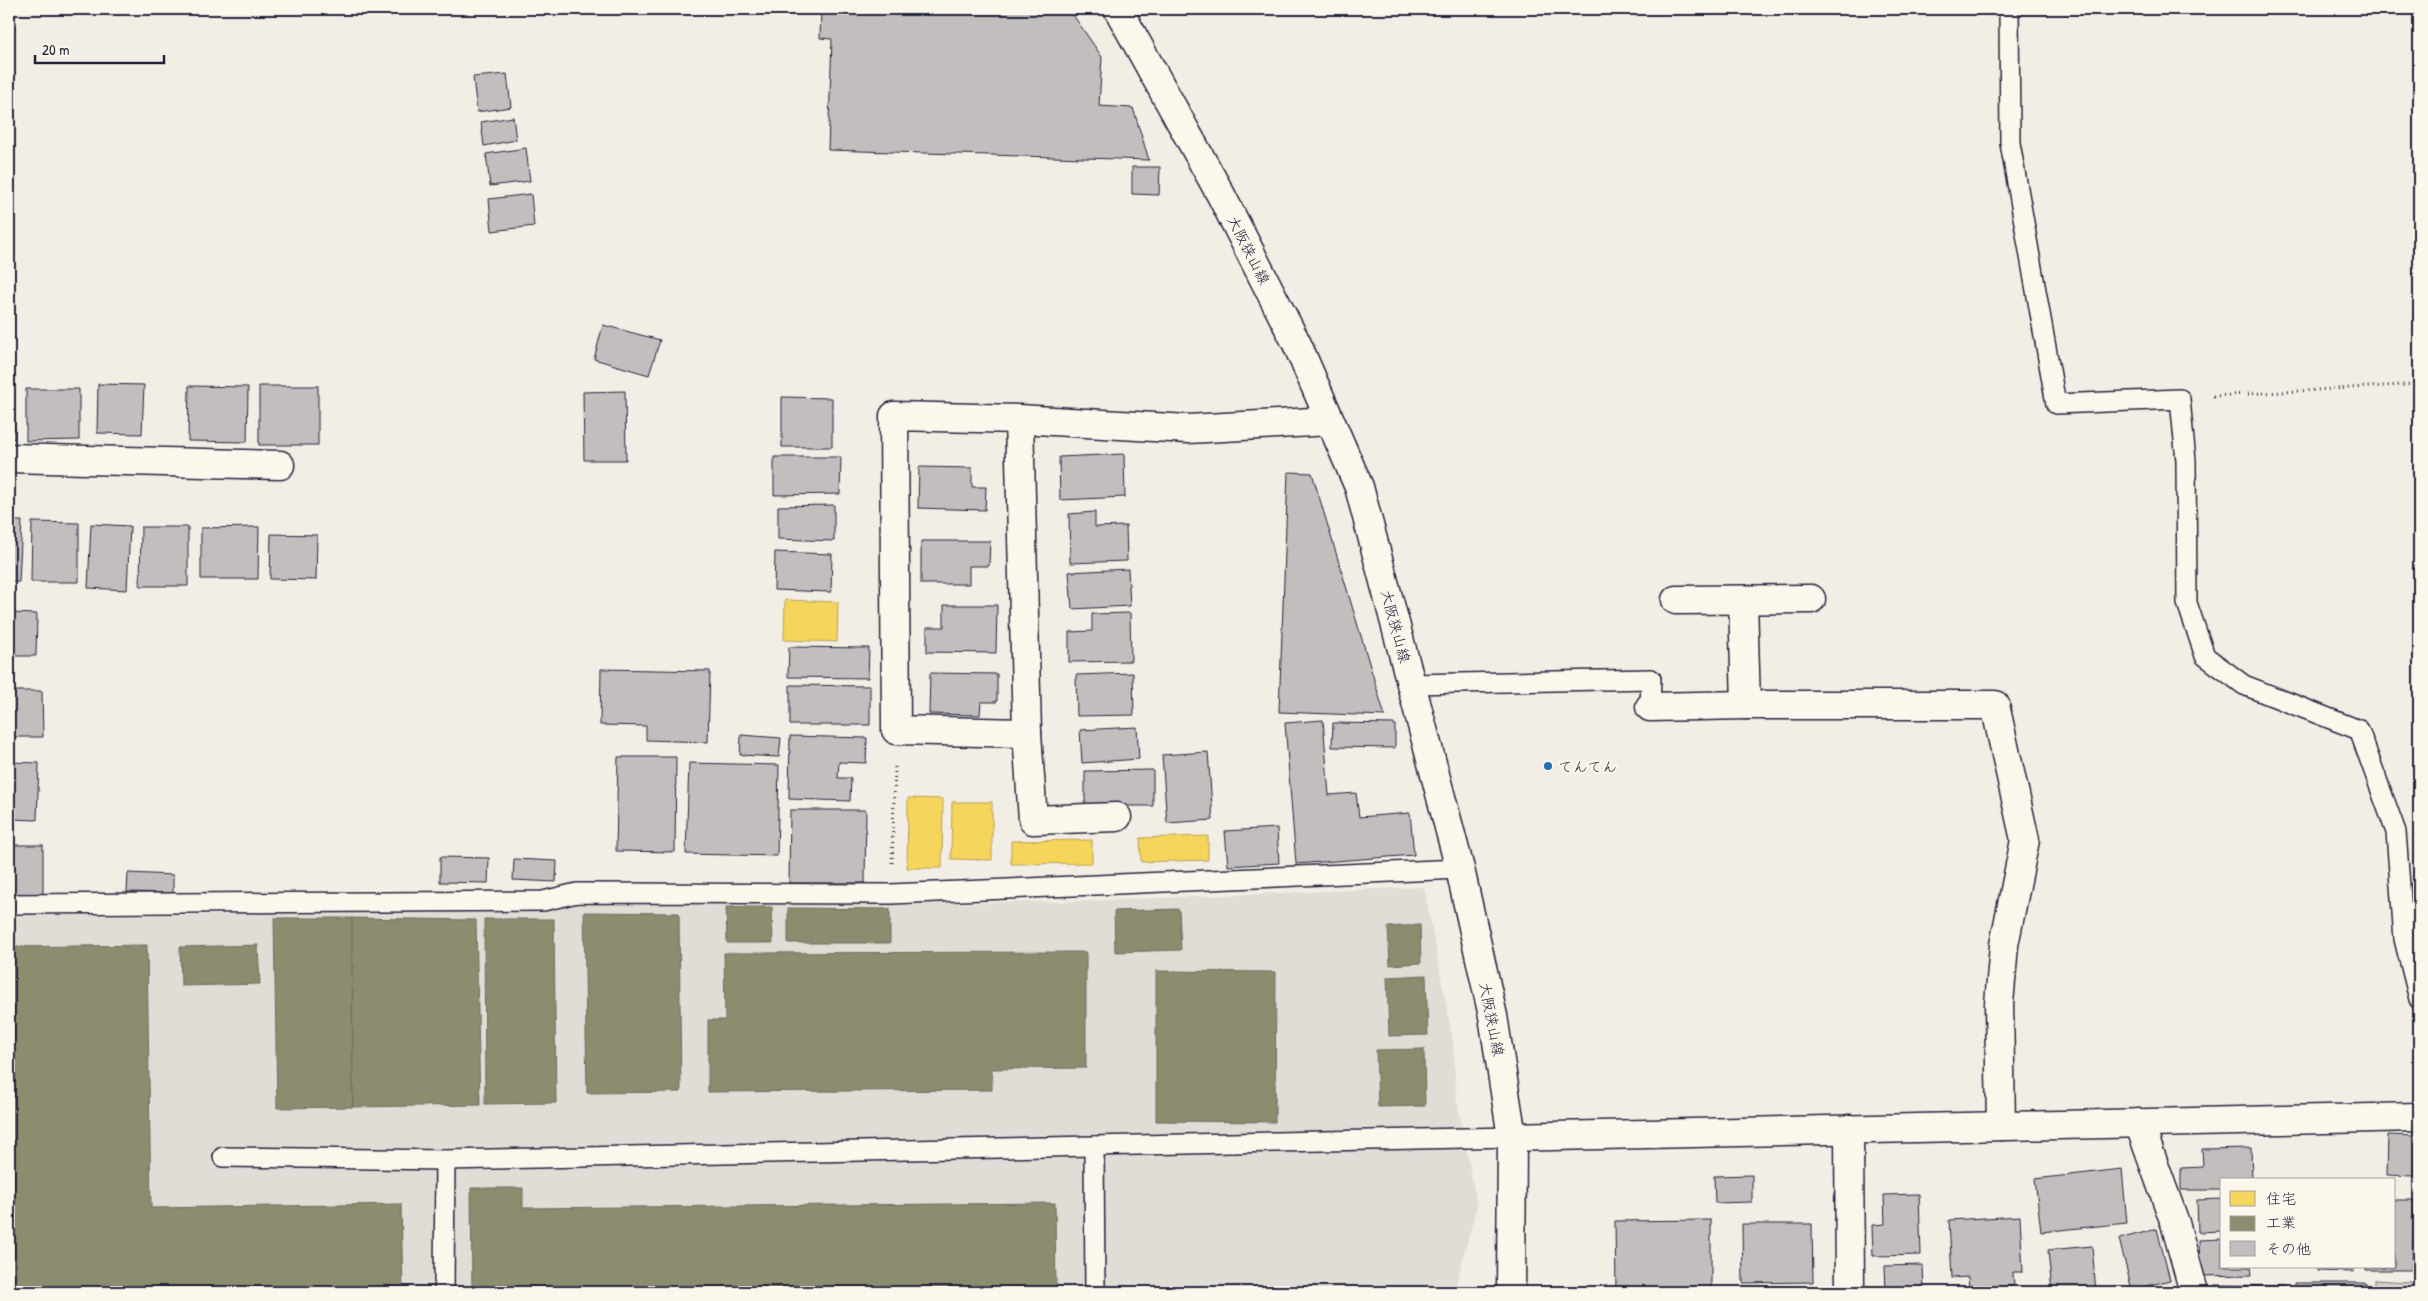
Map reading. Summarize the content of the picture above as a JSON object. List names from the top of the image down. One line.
{"streets":{"street":["大阪狭山線"]},"places":["てんてん"],"legend":["住宅","工業","その他"],"scale_bar":"20 m"}
